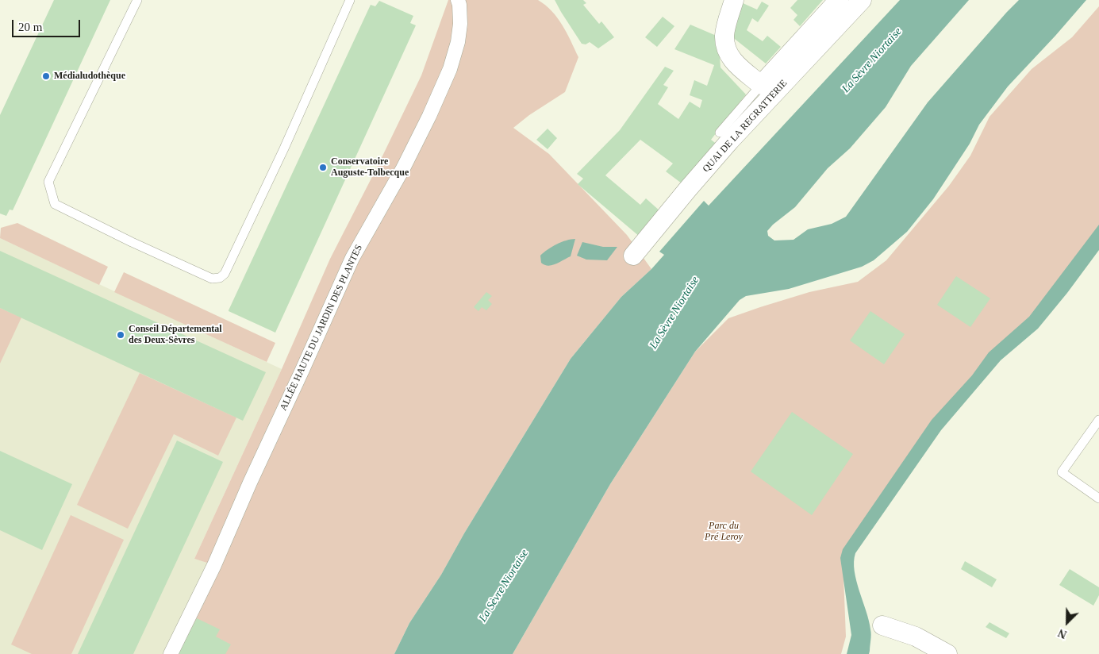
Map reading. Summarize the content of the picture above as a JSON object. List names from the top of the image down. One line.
{"streets":{"street":["QUAI DE LA REGRATTERIE","ALLÉE HAUTE DU JARDIN DES PLANTES"]},"water":["La Sèvre Niortaise"],"parks":["Parc du Pré Leroy"],"places":["Médialudothèque","Conservatoire Auguste-Tolbecque","Conseil Départemental des Deux-Sèvres"],"scale_bar":"20 m","north":"bottom left"}
